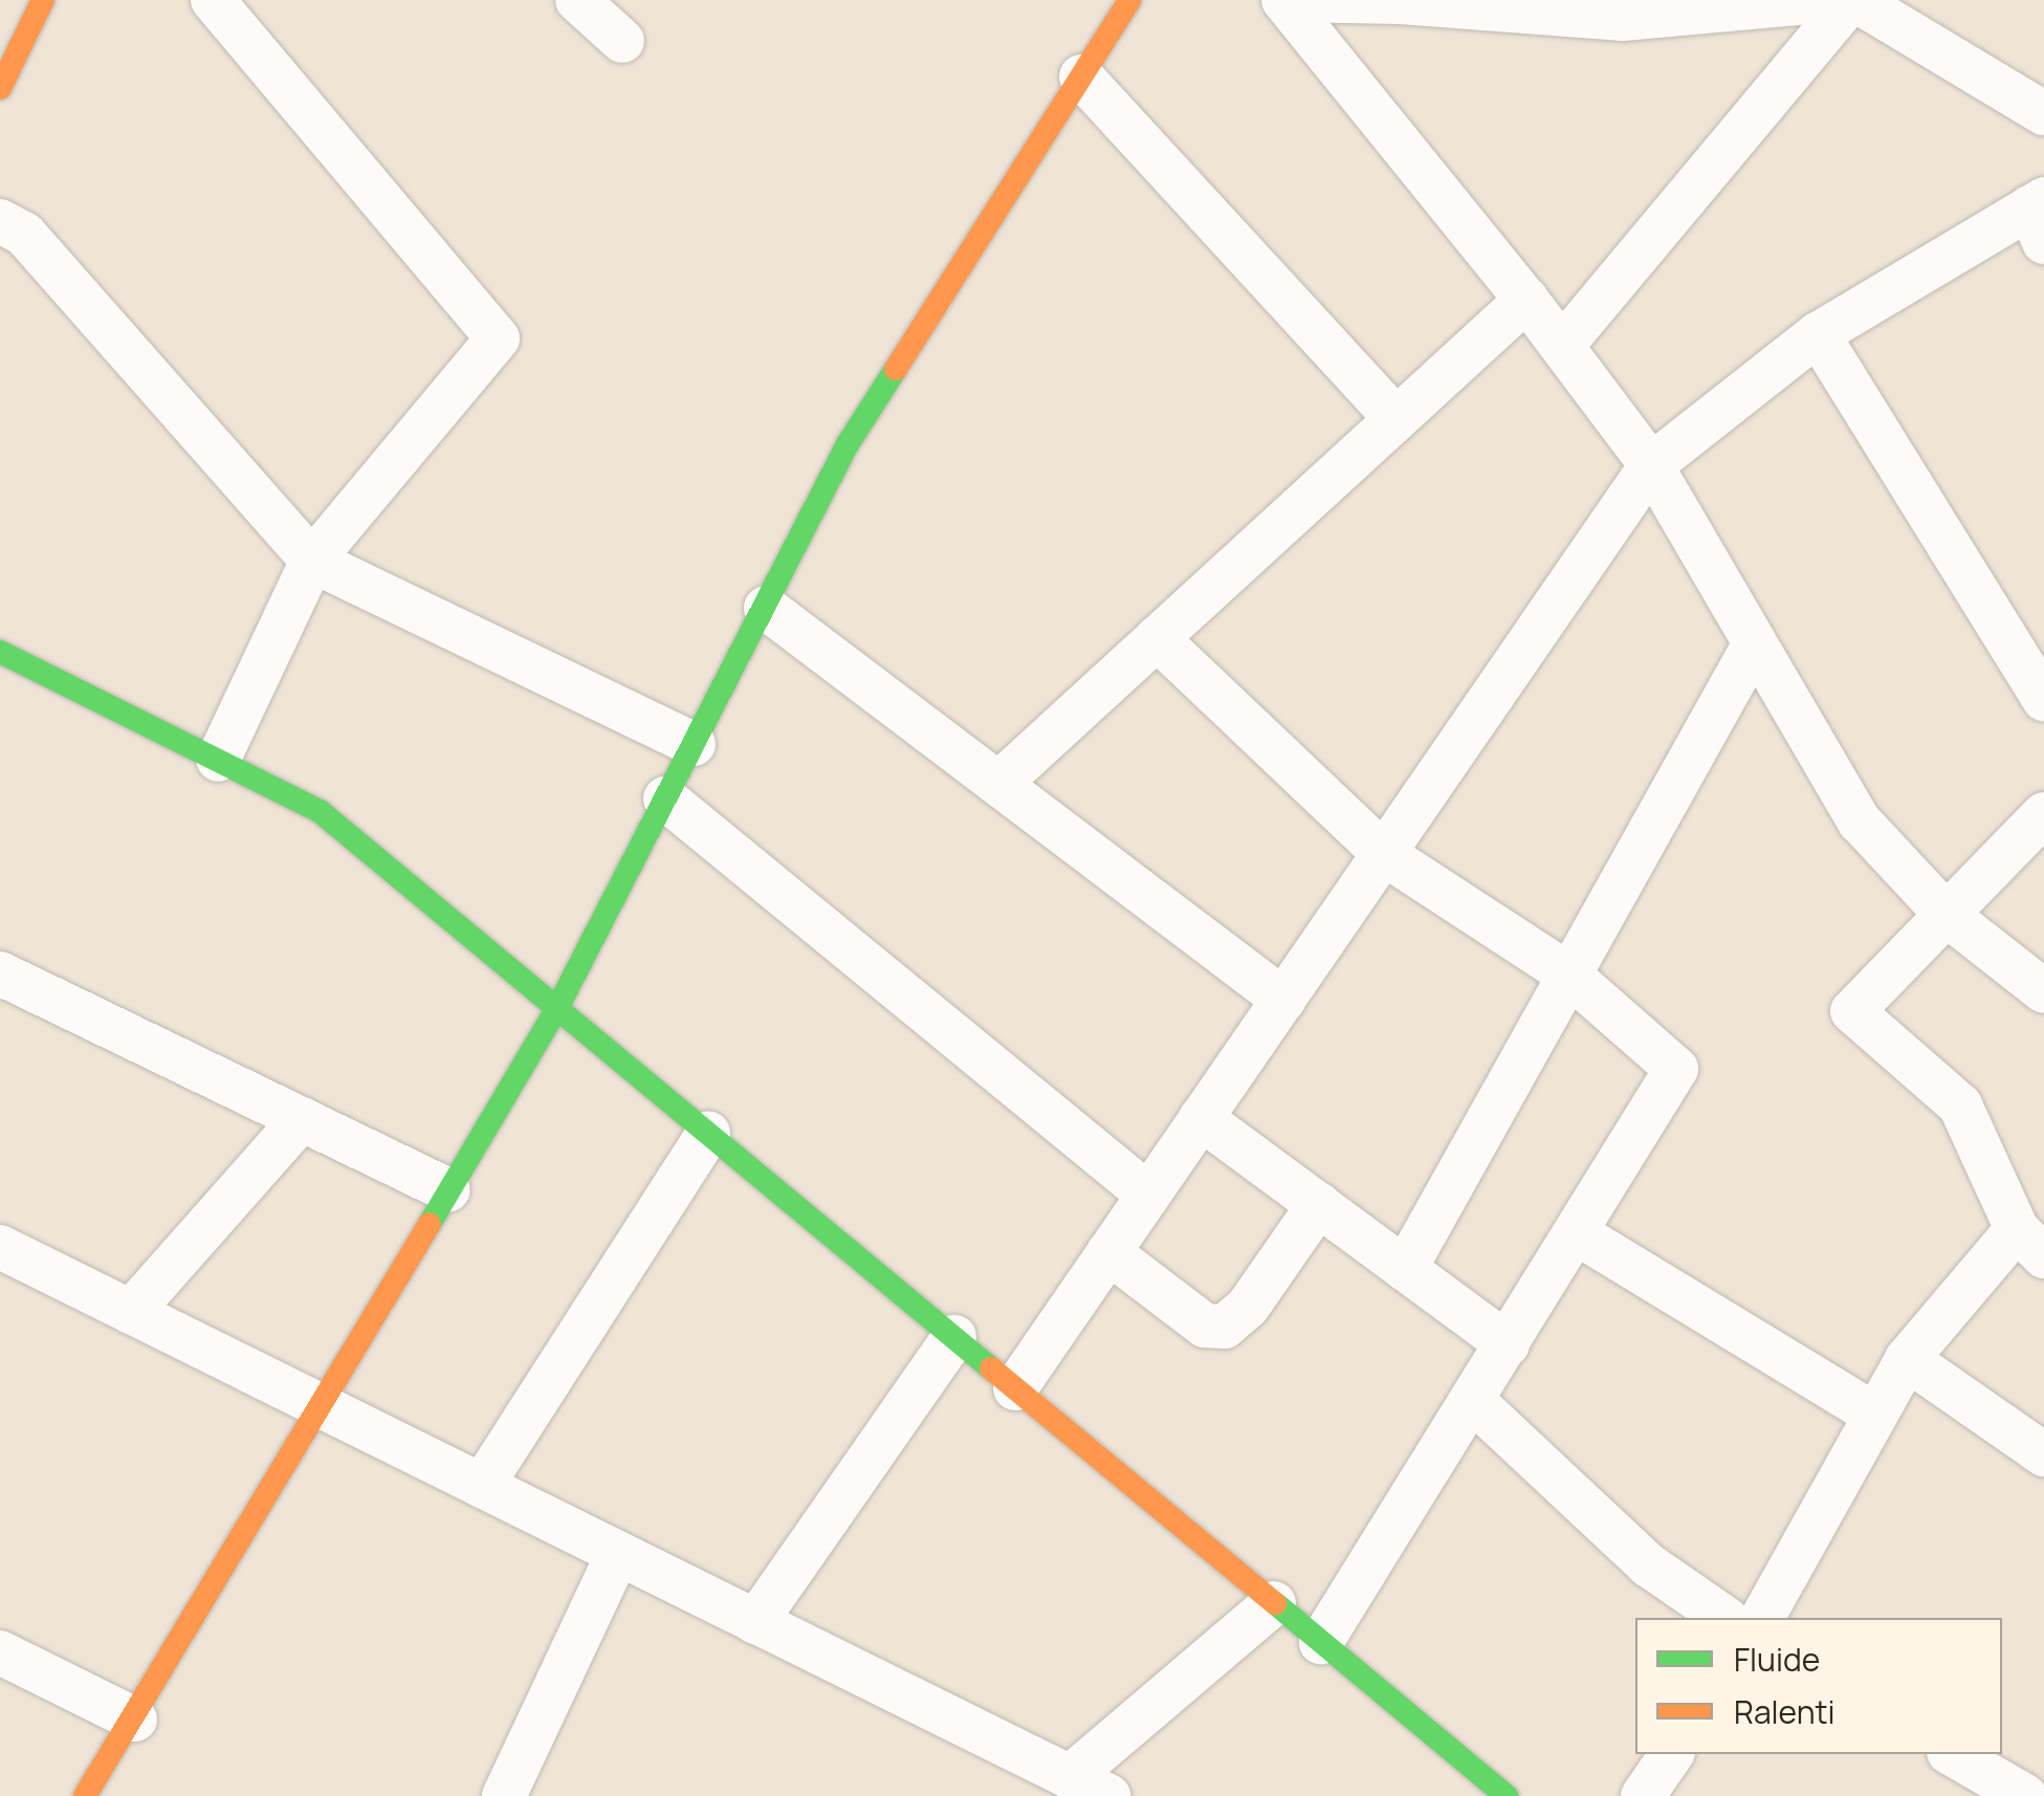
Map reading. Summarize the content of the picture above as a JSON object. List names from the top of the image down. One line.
{"legend":["Fluide","Ralenti"]}
